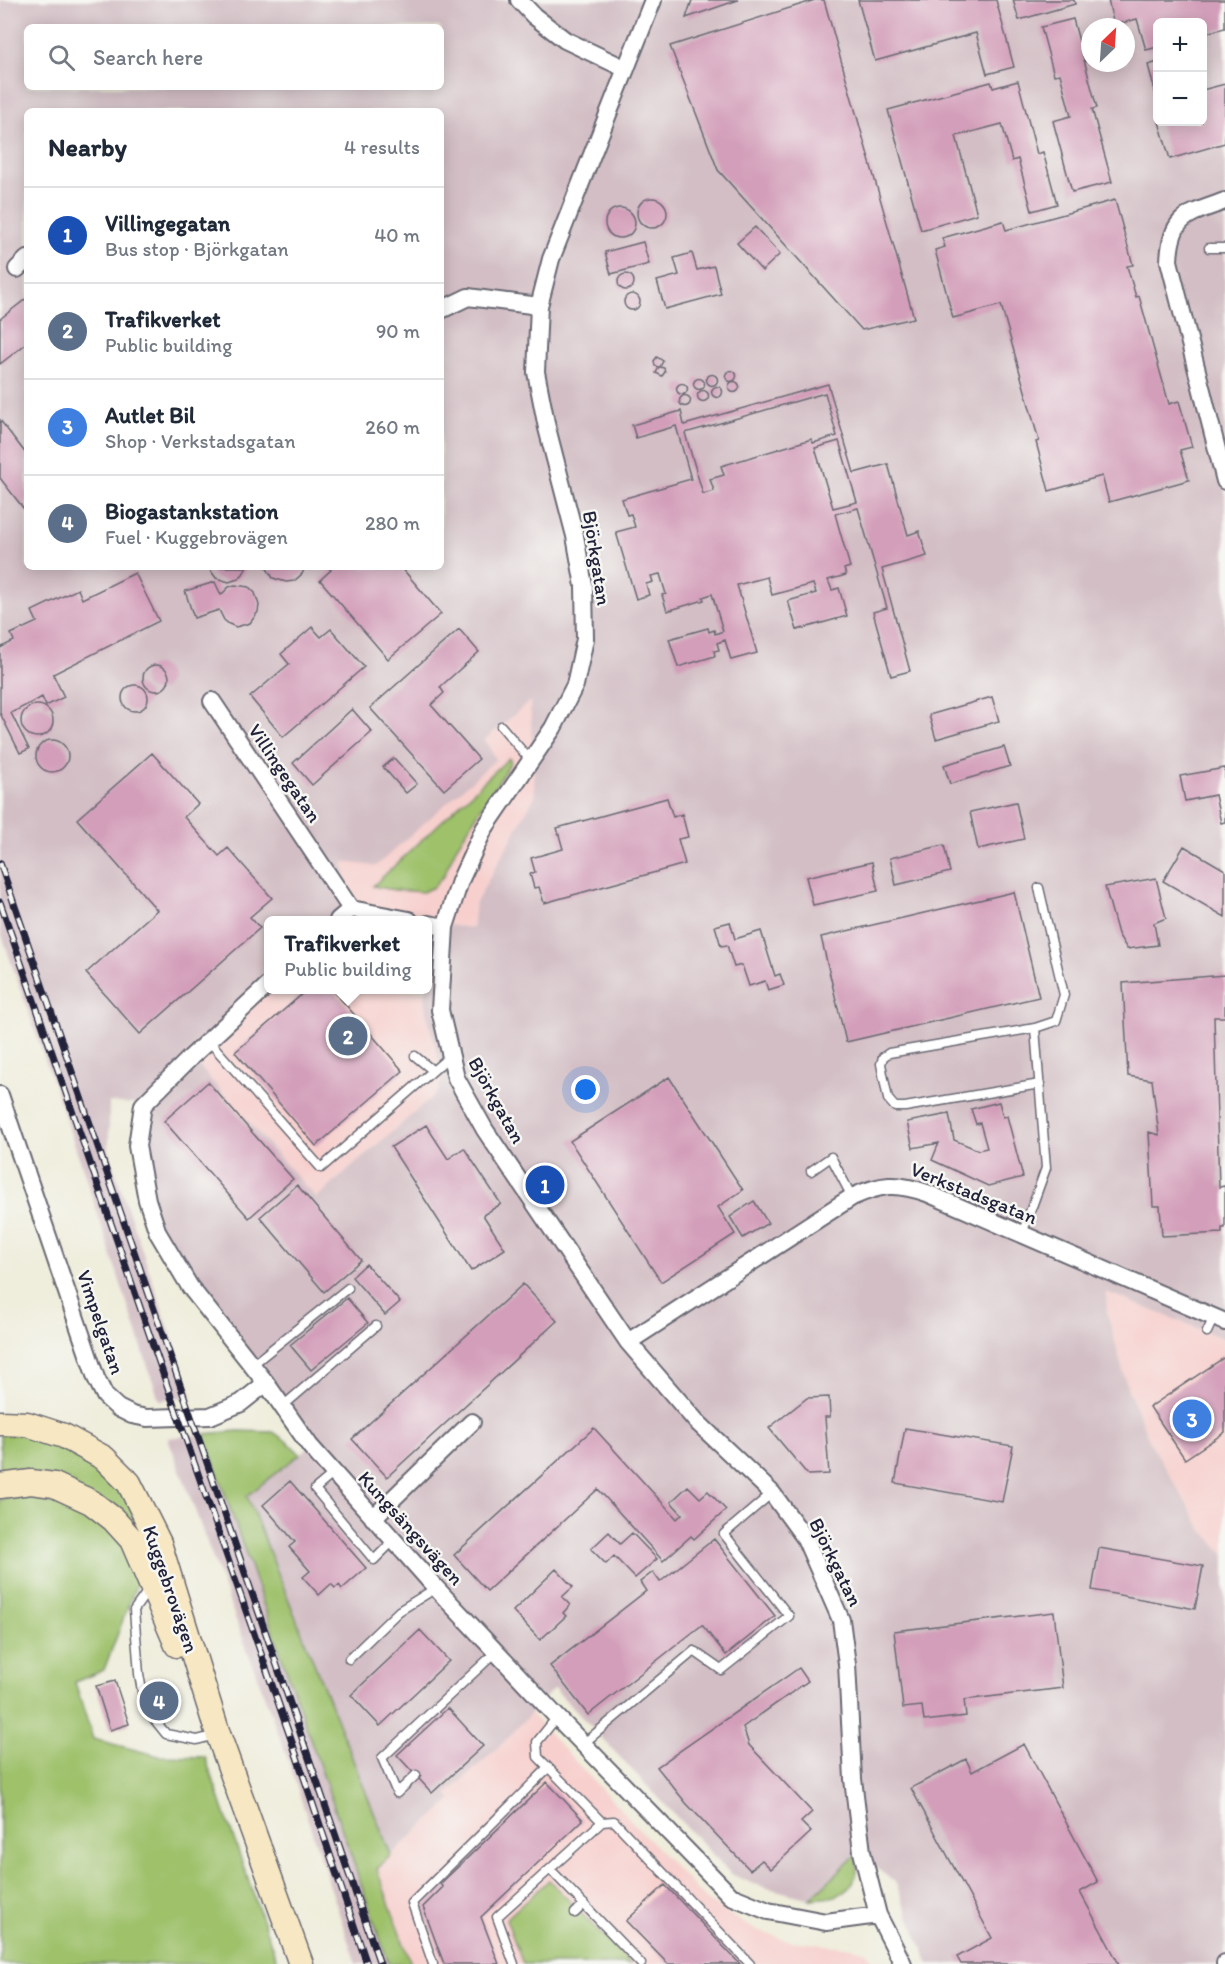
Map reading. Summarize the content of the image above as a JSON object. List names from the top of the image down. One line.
{"streets":{"main road":["Kuggebrovägen"],"street":["Björkgatan","Villingegatan","Verkstadsgatan","Vimpelgatan","Kungsängsvägen"]},"crossings":[["Björkgatan","Verkstadsgatan"],["Björkgatan","Kungsängsvägen"],["Vimpelgatan","Kungsängsvägen"]],"north":"top right","page":{"map_buttons":["+","−"],"search":"Search here","heading":["Nearby","4 results"],"list":[{"mark":"1","name":"Villingegatan","note":"Bus stop · Björkgatan","value":"40 m"},{"mark":"2","name":"Trafikverket","note":"Public building","value":"90 m"},{"mark":"3","name":"Autlet Bil","note":"Shop · Verkstadsgatan","value":"260 m"},{"mark":"4","name":"Biogastankstation","note":"Fuel · Kuggebrovägen","value":"280 m"}],"popup":["Trafikverket","Public building"],"pins":["2","1","3","4"]}}
